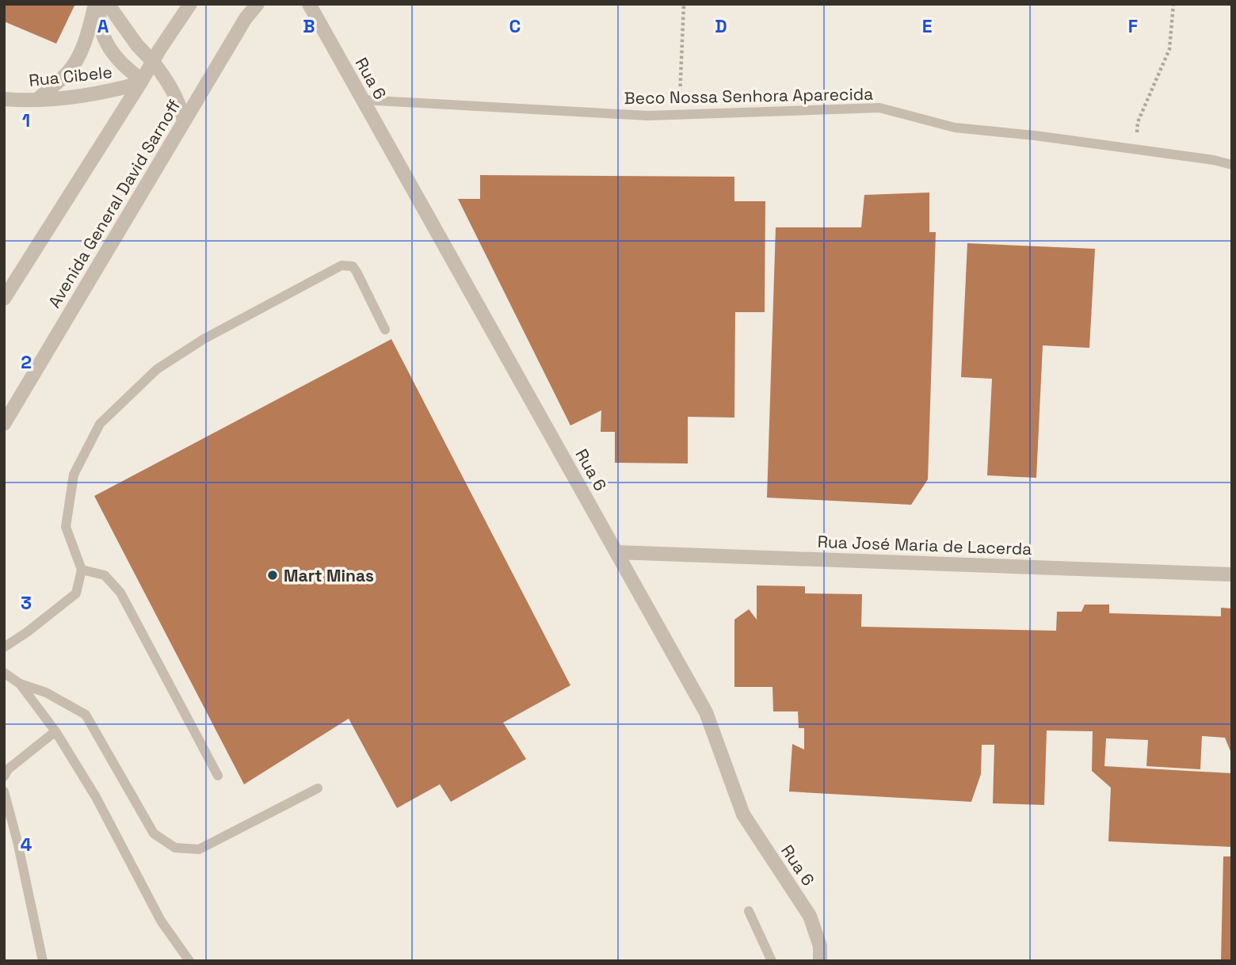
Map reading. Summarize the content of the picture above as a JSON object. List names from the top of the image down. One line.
{"streets":{"street":["Rua Cibele","Rua 6","Avenida General David Sarnoff","Rua José Maria de Lacerda"],"lane":["Beco Nossa Senhora Aparecida"]},"crossings":[["Rua 6","Beco Nossa Senhora Aparecida"],["Rua 6","Rua José Maria de Lacerda"]],"places":["Mart Minas"],"grid":{"columns":["A","B","C","D","E","F"],"rows":["1","2","3","4"]}}
